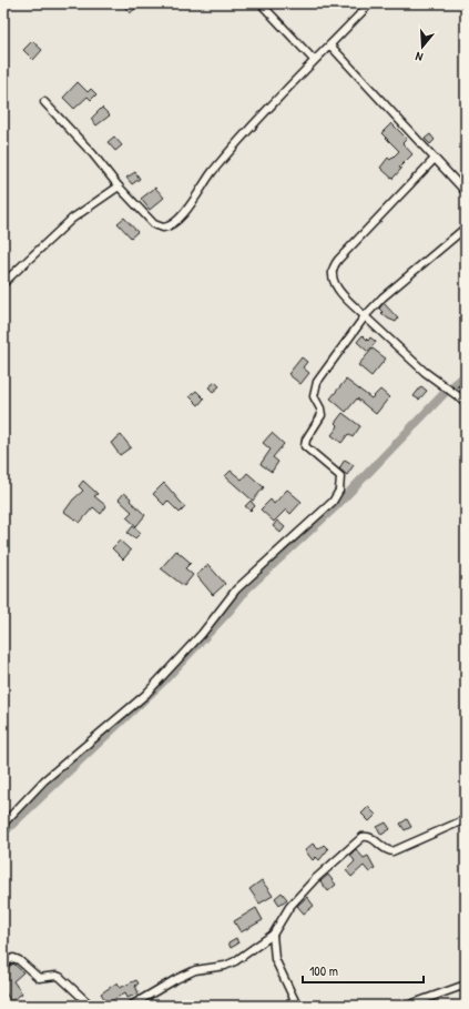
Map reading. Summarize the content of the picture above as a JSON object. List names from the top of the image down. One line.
{"scale_bar":"100 m","north":"bottom"}
